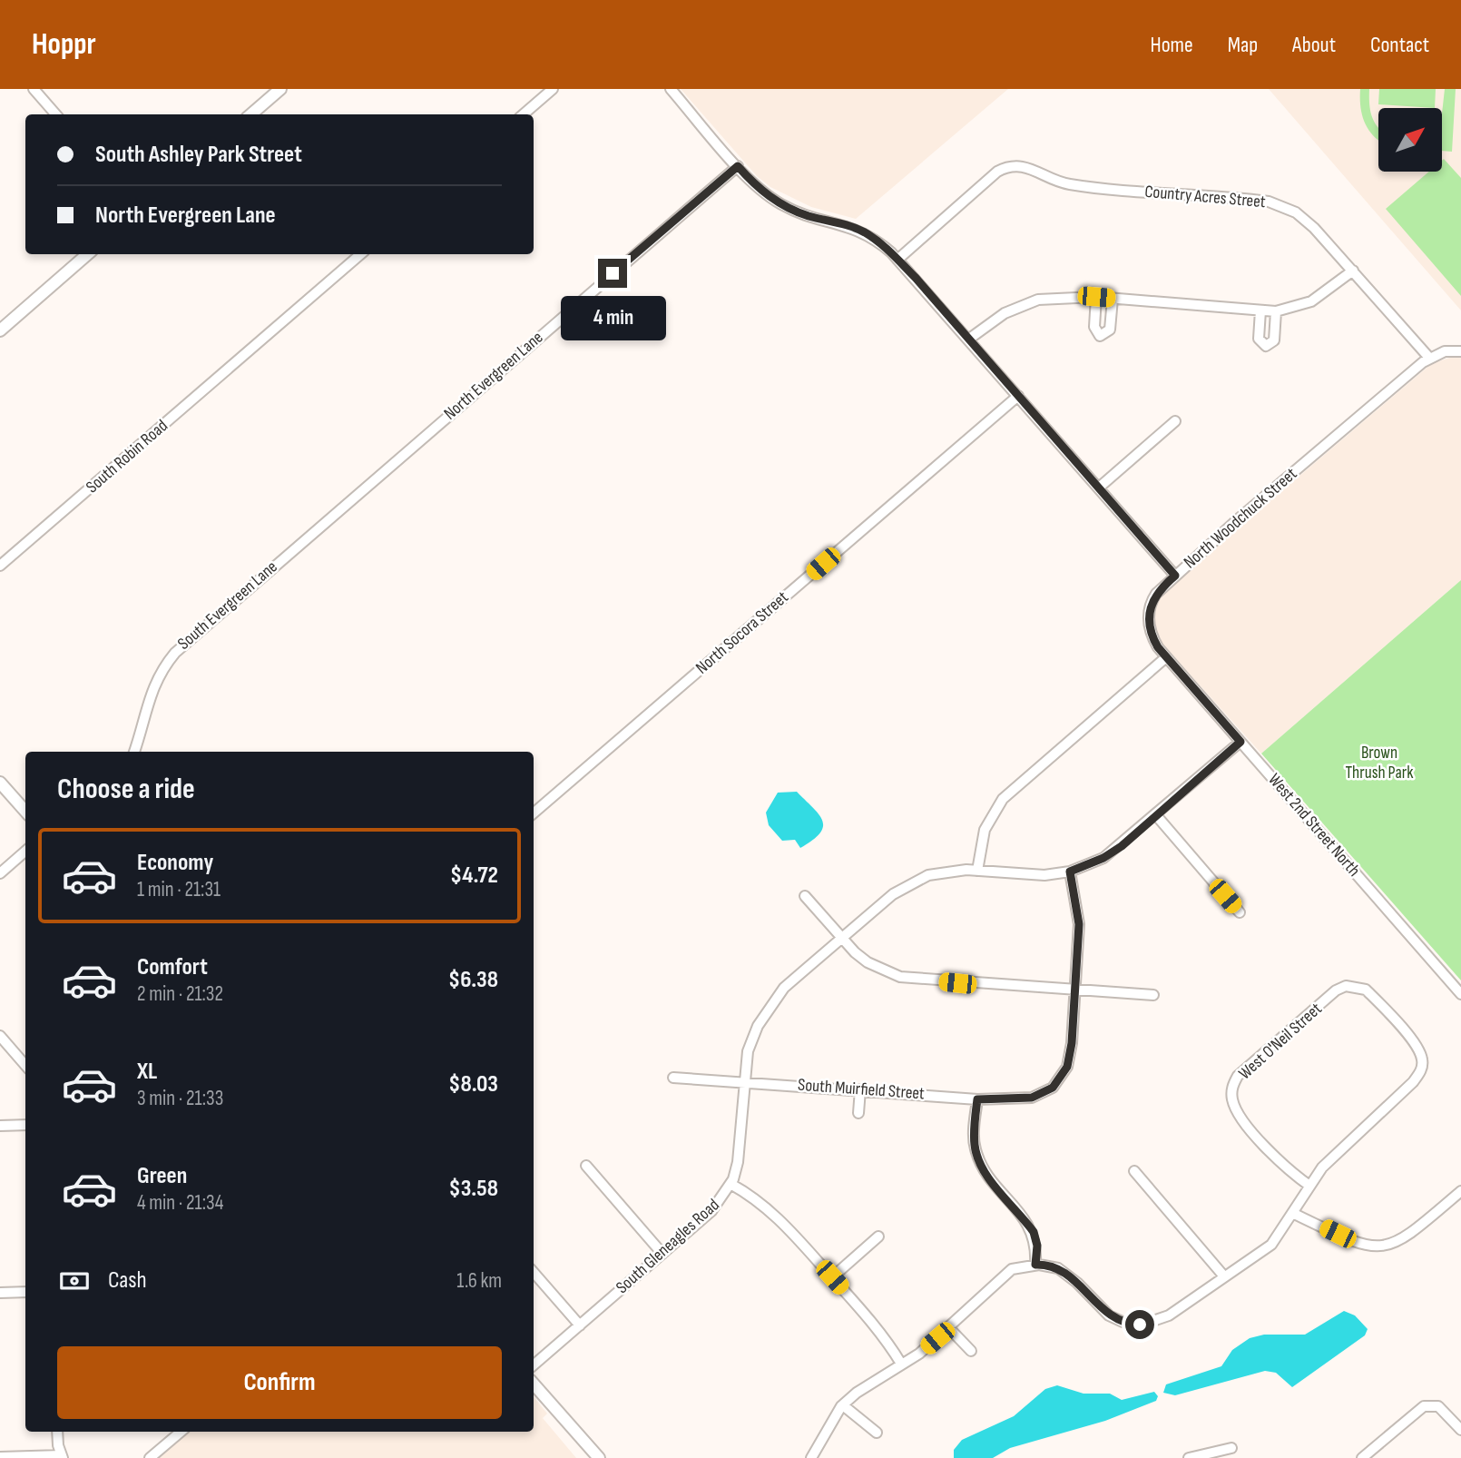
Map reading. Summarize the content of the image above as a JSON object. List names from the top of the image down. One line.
{"streets":{"street":["Country Acres Street","North Evergreen Lane","South Robin Road","North Woodchuck Street","South Evergreen Lane","North Socora Street","West 2nd Street North","West O'Neil Street","South Muirfield Street","South Gleneagles Road"]},"crossings":[["Country Acres Street","North Woodchuck Street"],["North Evergreen Lane","South Evergreen Lane"],["North Woodchuck Street","West 2nd Street North"],["West 2nd Street North","South Gleneagles Road"],["South Muirfield Street","South Gleneagles Road"]],"parks":["Brown Thrush Park"],"north":"top right","page":{"header":"Hoppr","nav":["Home","Map","About","Contact"],"banner":["South Ashley Park Street","North Evergreen Lane"],"bubble":"4 min","heading":"Choose a ride","list":[{"name":"Economy","note":"1 min · 21:31","value":"$4.72"},{"name":"Comfort","note":"2 min · 21:32","value":"$6.38"},{"name":"XL","note":"3 min · 21:33","value":"$8.03"},{"name":"Green","note":"4 min · 21:34","value":"$3.58"}],"pay":["Cash","1.6 km"],"buttons":"Confirm"}}
